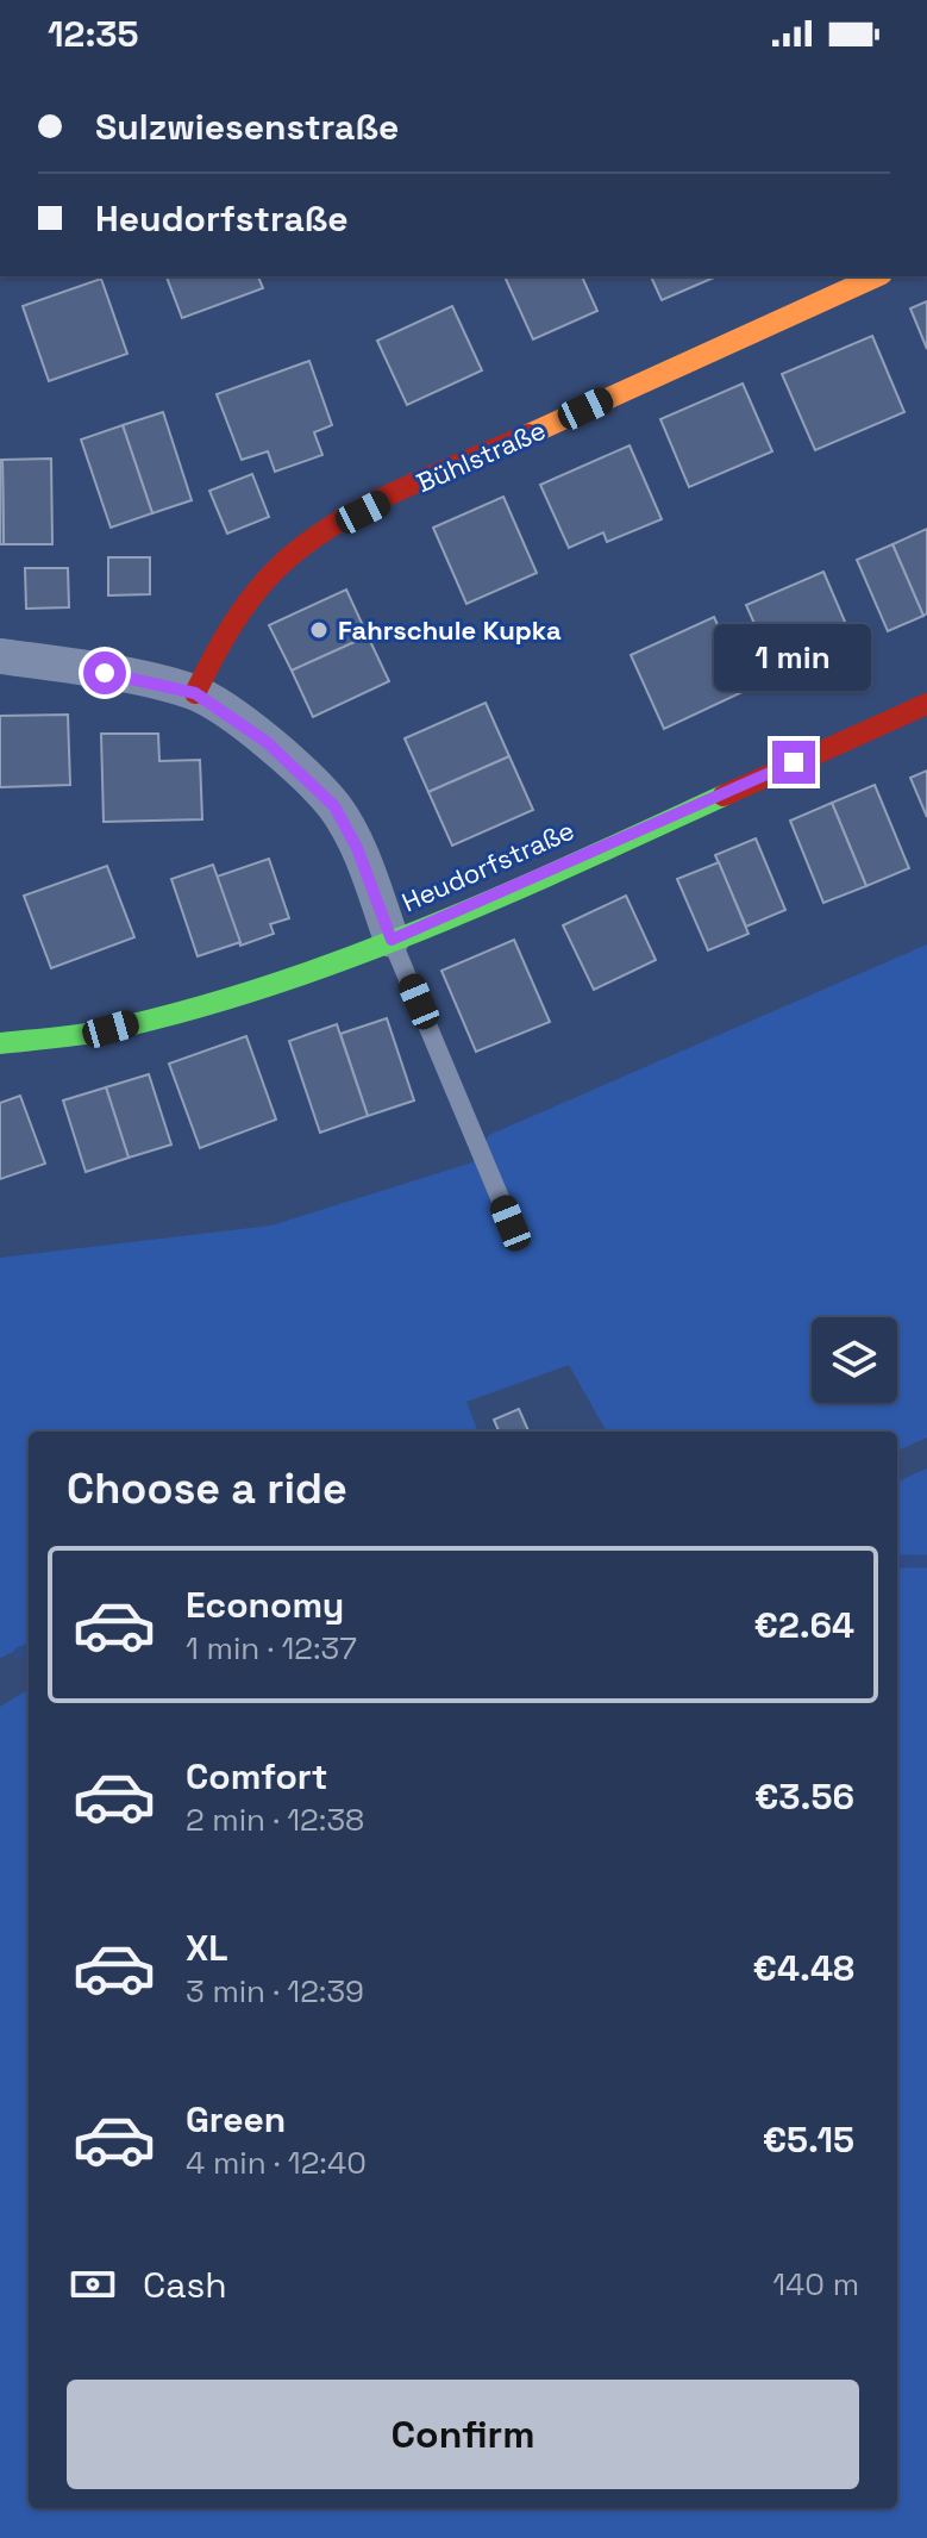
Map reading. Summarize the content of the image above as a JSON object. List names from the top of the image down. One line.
{"streets":{"street":["Bühlstraße","Heudorfstraße"]},"places":["Fahrschule Kupka"],"page":{"status":"12:35","banner":["Sulzwiesenstraße","Heudorfstraße"],"bubble":"1 min","heading":"Choose a ride","list":[{"name":"Economy","note":"1 min · 12:37","value":"€2.64"},{"name":"Comfort","note":"2 min · 12:38","value":"€3.56"},{"name":"XL","note":"3 min · 12:39","value":"€4.48"},{"name":"Green","note":"4 min · 12:40","value":"€5.15"}],"pay":["Cash","140 m"],"buttons":"Confirm"}}
